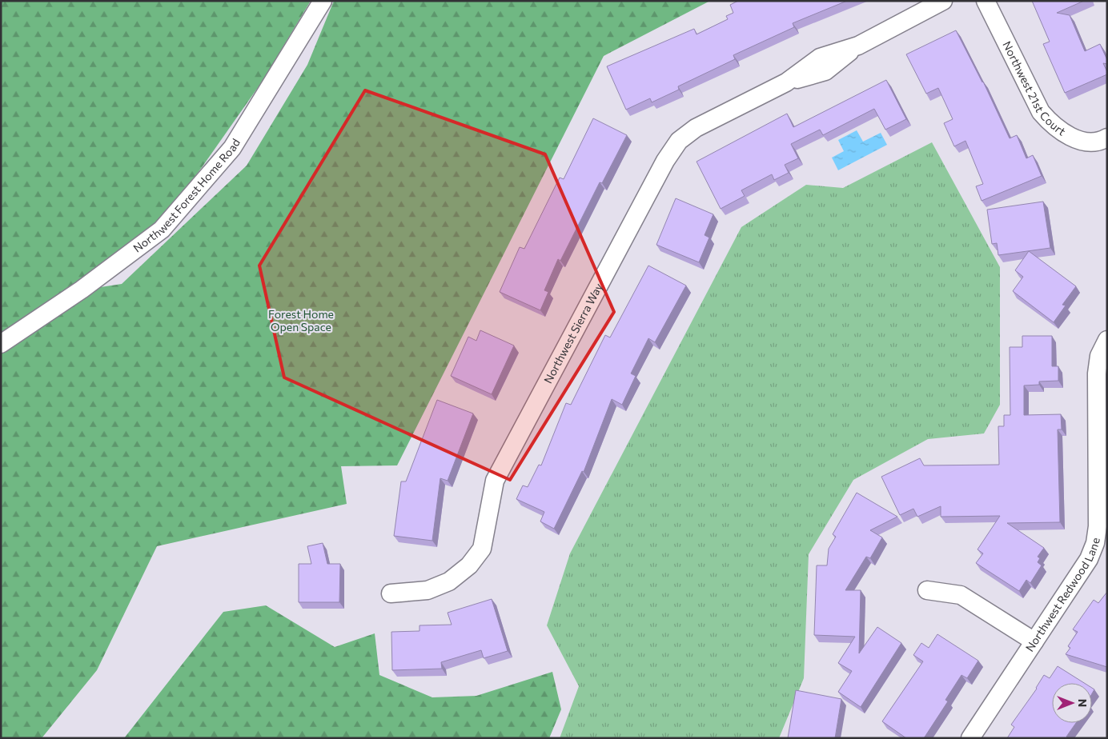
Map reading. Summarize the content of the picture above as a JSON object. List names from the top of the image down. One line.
{"streets":{"street":["Northwest 21st Court","Northwest Forest Home Road","Northwest Sierra Way","Northwest Redwood Lane"]},"parks":["Forest Home Open Space"],"north":"right"}
